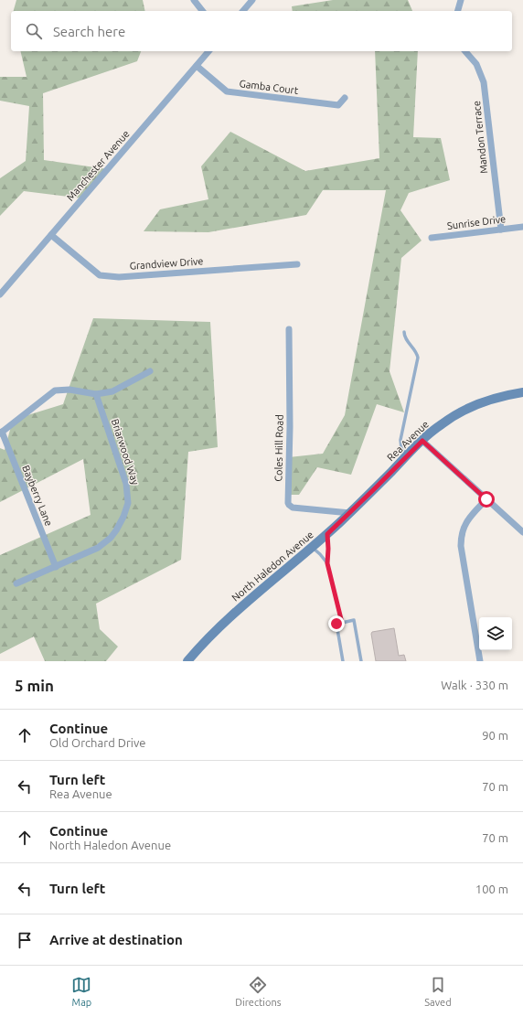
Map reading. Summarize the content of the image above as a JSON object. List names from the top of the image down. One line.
{"streets":{"street":["Gamba Court","Mandon Terrace","Manchester Avenue","Sunrise Drive","Grandview Drive","Rea Avenue","Coles Hill Road","Briarwood Way","Bayberry Lane","North Haledon Avenue"]},"crossings":[["Gamba Court","Manchester Avenue"],["Mandon Terrace","Sunrise Drive"],["Manchester Avenue","Grandview Drive"],["Rea Avenue","North Haledon Avenue"],["Coles Hill Road","North Haledon Avenue"],["Briarwood Way","Bayberry Lane"]],"page":{"search":"Search here","heading":["5 min","Walk · 330 m"],"list":[["Continue","Old Orchard Drive","90 m"],["Turn left","Rea Avenue","70 m"],["Continue","North Haledon Avenue","70 m"],["Turn left","100 m"],"Arrive at destination"],"nav":["Map","Directions","Saved"]}}
